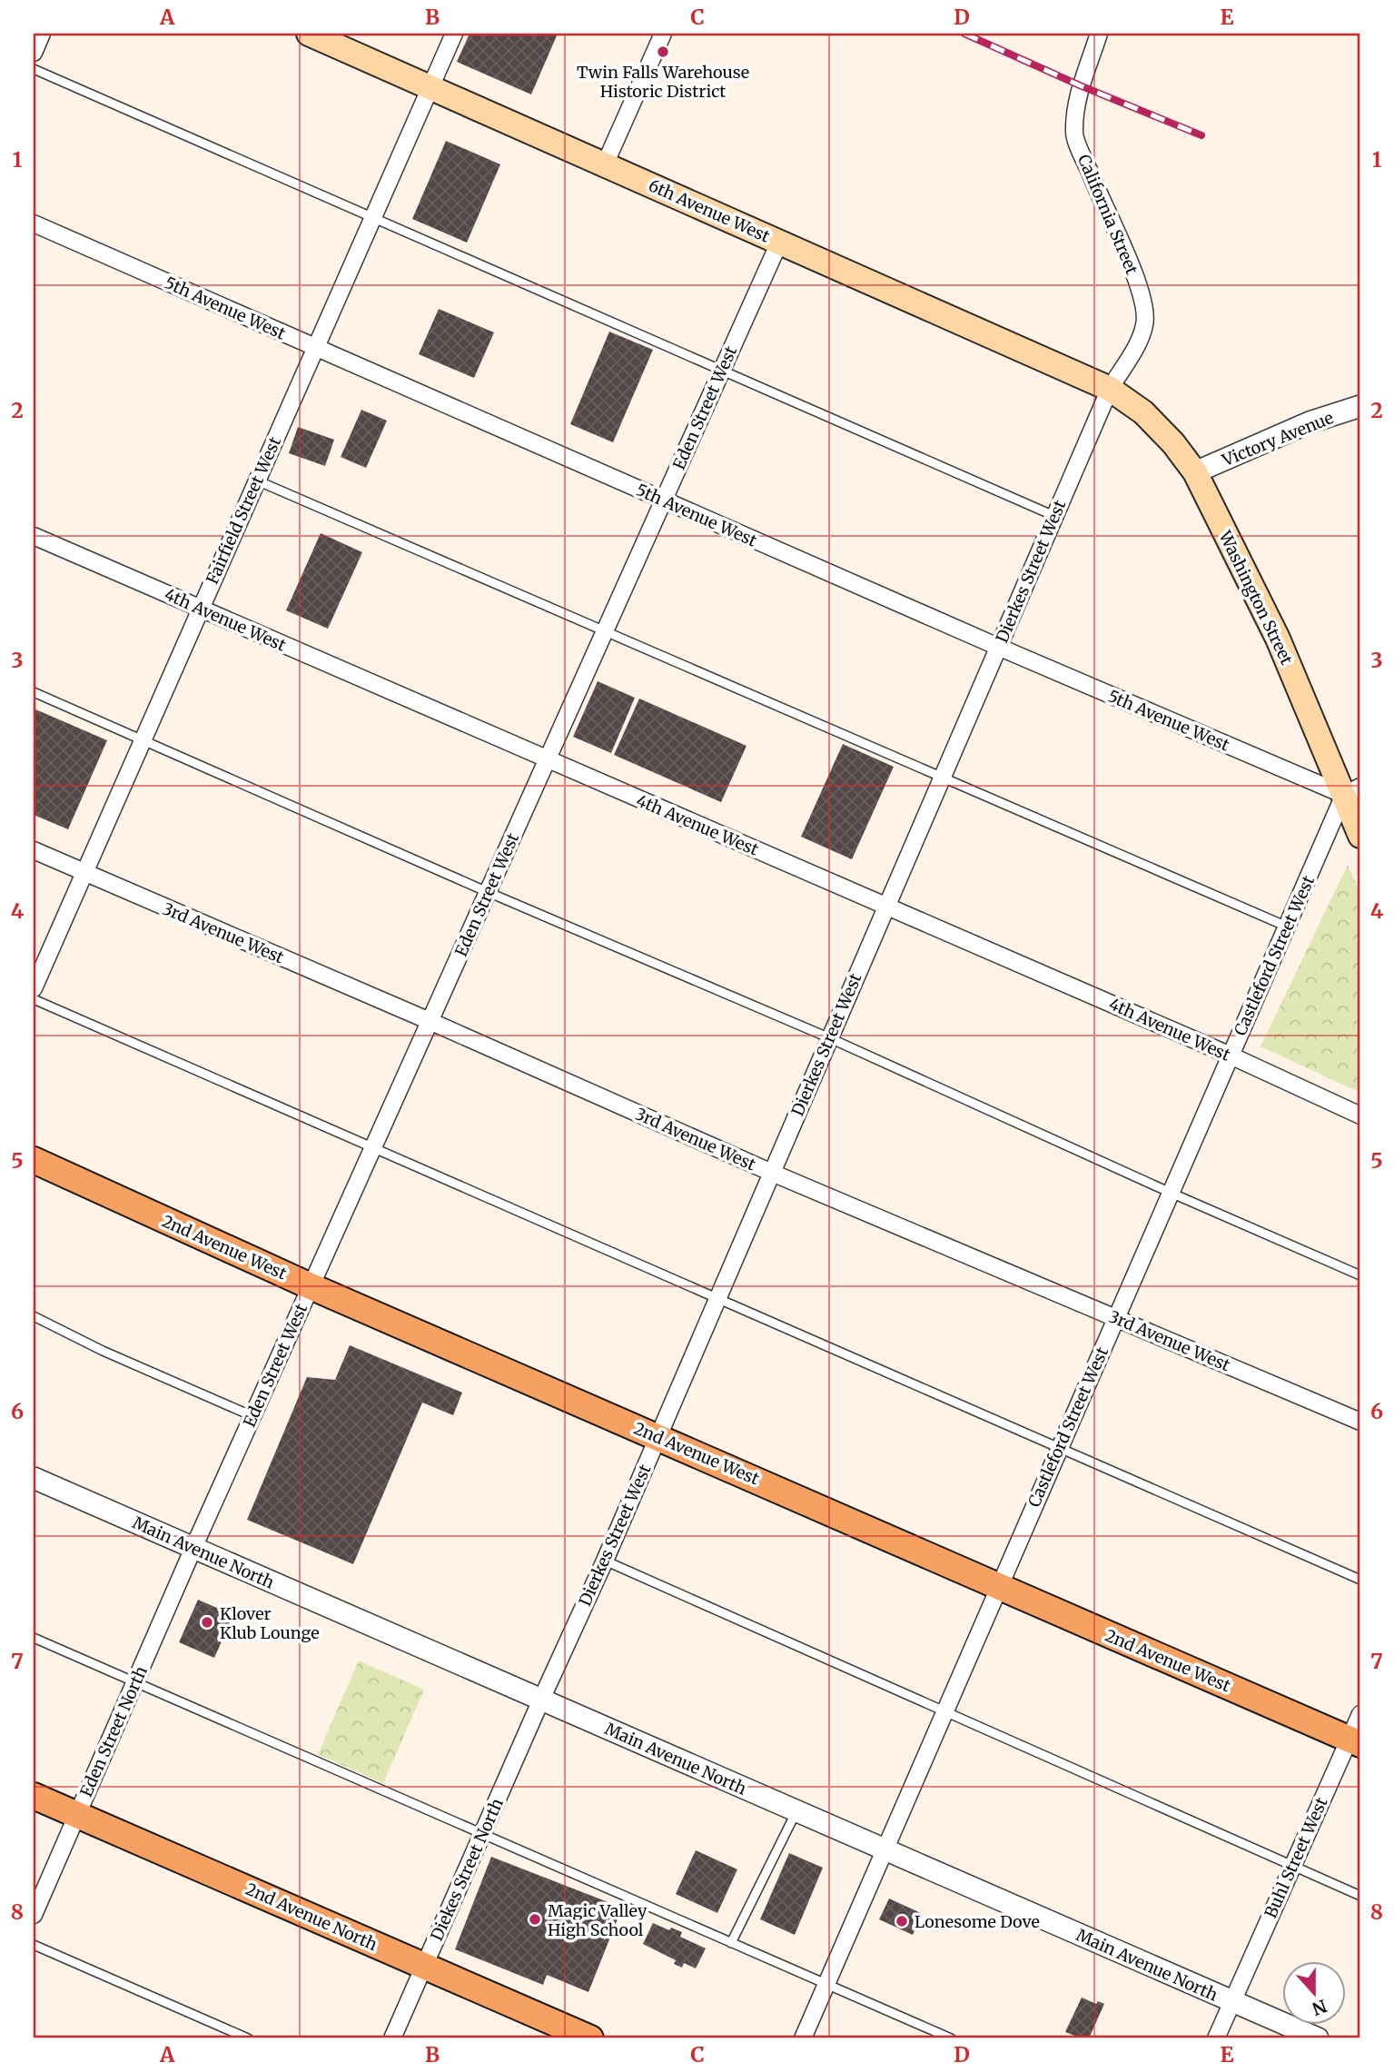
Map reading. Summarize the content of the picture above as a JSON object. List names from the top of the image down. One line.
{"streets":{"main road":["6th Avenue West","Washington Street","2nd Avenue West","2nd Avenue North"],"street":["California Street","5th Avenue West","Eden Street West","Victory Avenue","Fairfield Street West","Dierkes Street West","4th Avenue West","3rd Avenue West","Castleford Street West","Main Avenue North","Eden Street North","Buhl Street West","Diekes Street North"]},"crossings":[["6th Avenue West","California Street"],["6th Avenue West","Eden Street West"],["6th Avenue West","Fairfield Street West"],["6th Avenue West","Dierkes Street West"],["6th Avenue West","Washington Street"],["California Street","Dierkes Street West"],["California Street","Washington Street"],["5th Avenue West","Eden Street West"],["5th Avenue West","Fairfield Street West"],["5th Avenue West","Dierkes Street West"],["5th Avenue West","Washington Street"],["5th Avenue West","Castleford Street West"],["Eden Street West","4th Avenue West"],["Eden Street West","3rd Avenue West"],["Eden Street West","2nd Avenue West"],["Eden Street West","Main Avenue North"],["Eden Street West","Eden Street North"],["Victory Avenue","Washington Street"],["Fairfield Street West","4th Avenue West"],["Fairfield Street West","3rd Avenue West"],["Dierkes Street West","Washington Street"],["Dierkes Street West","4th Avenue West"],["Dierkes Street West","3rd Avenue West"],["Dierkes Street West","2nd Avenue West"],["Dierkes Street West","Main Avenue North"],["Dierkes Street West","Diekes Street North"],["Washington Street","Castleford Street West"],["4th Avenue West","Castleford Street West"],["3rd Avenue West","Castleford Street West"],["Castleford Street West","2nd Avenue West"],["Castleford Street West","Main Avenue North"],["2nd Avenue West","Buhl Street West"],["Main Avenue North","Eden Street North"],["Main Avenue North","Buhl Street West"],["Main Avenue North","Diekes Street North"],["Eden Street North","2nd Avenue North"],["Diekes Street North","2nd Avenue North"]],"places":["Twin Falls Warehouse Historic District","Klover Klub Lounge","Magic Valley High School","Lonesome Dove"],"north":"bottom","grid":{"columns":["A","B","C","D","E"],"rows":["1","2","3","4","5","6","7","8"]}}
